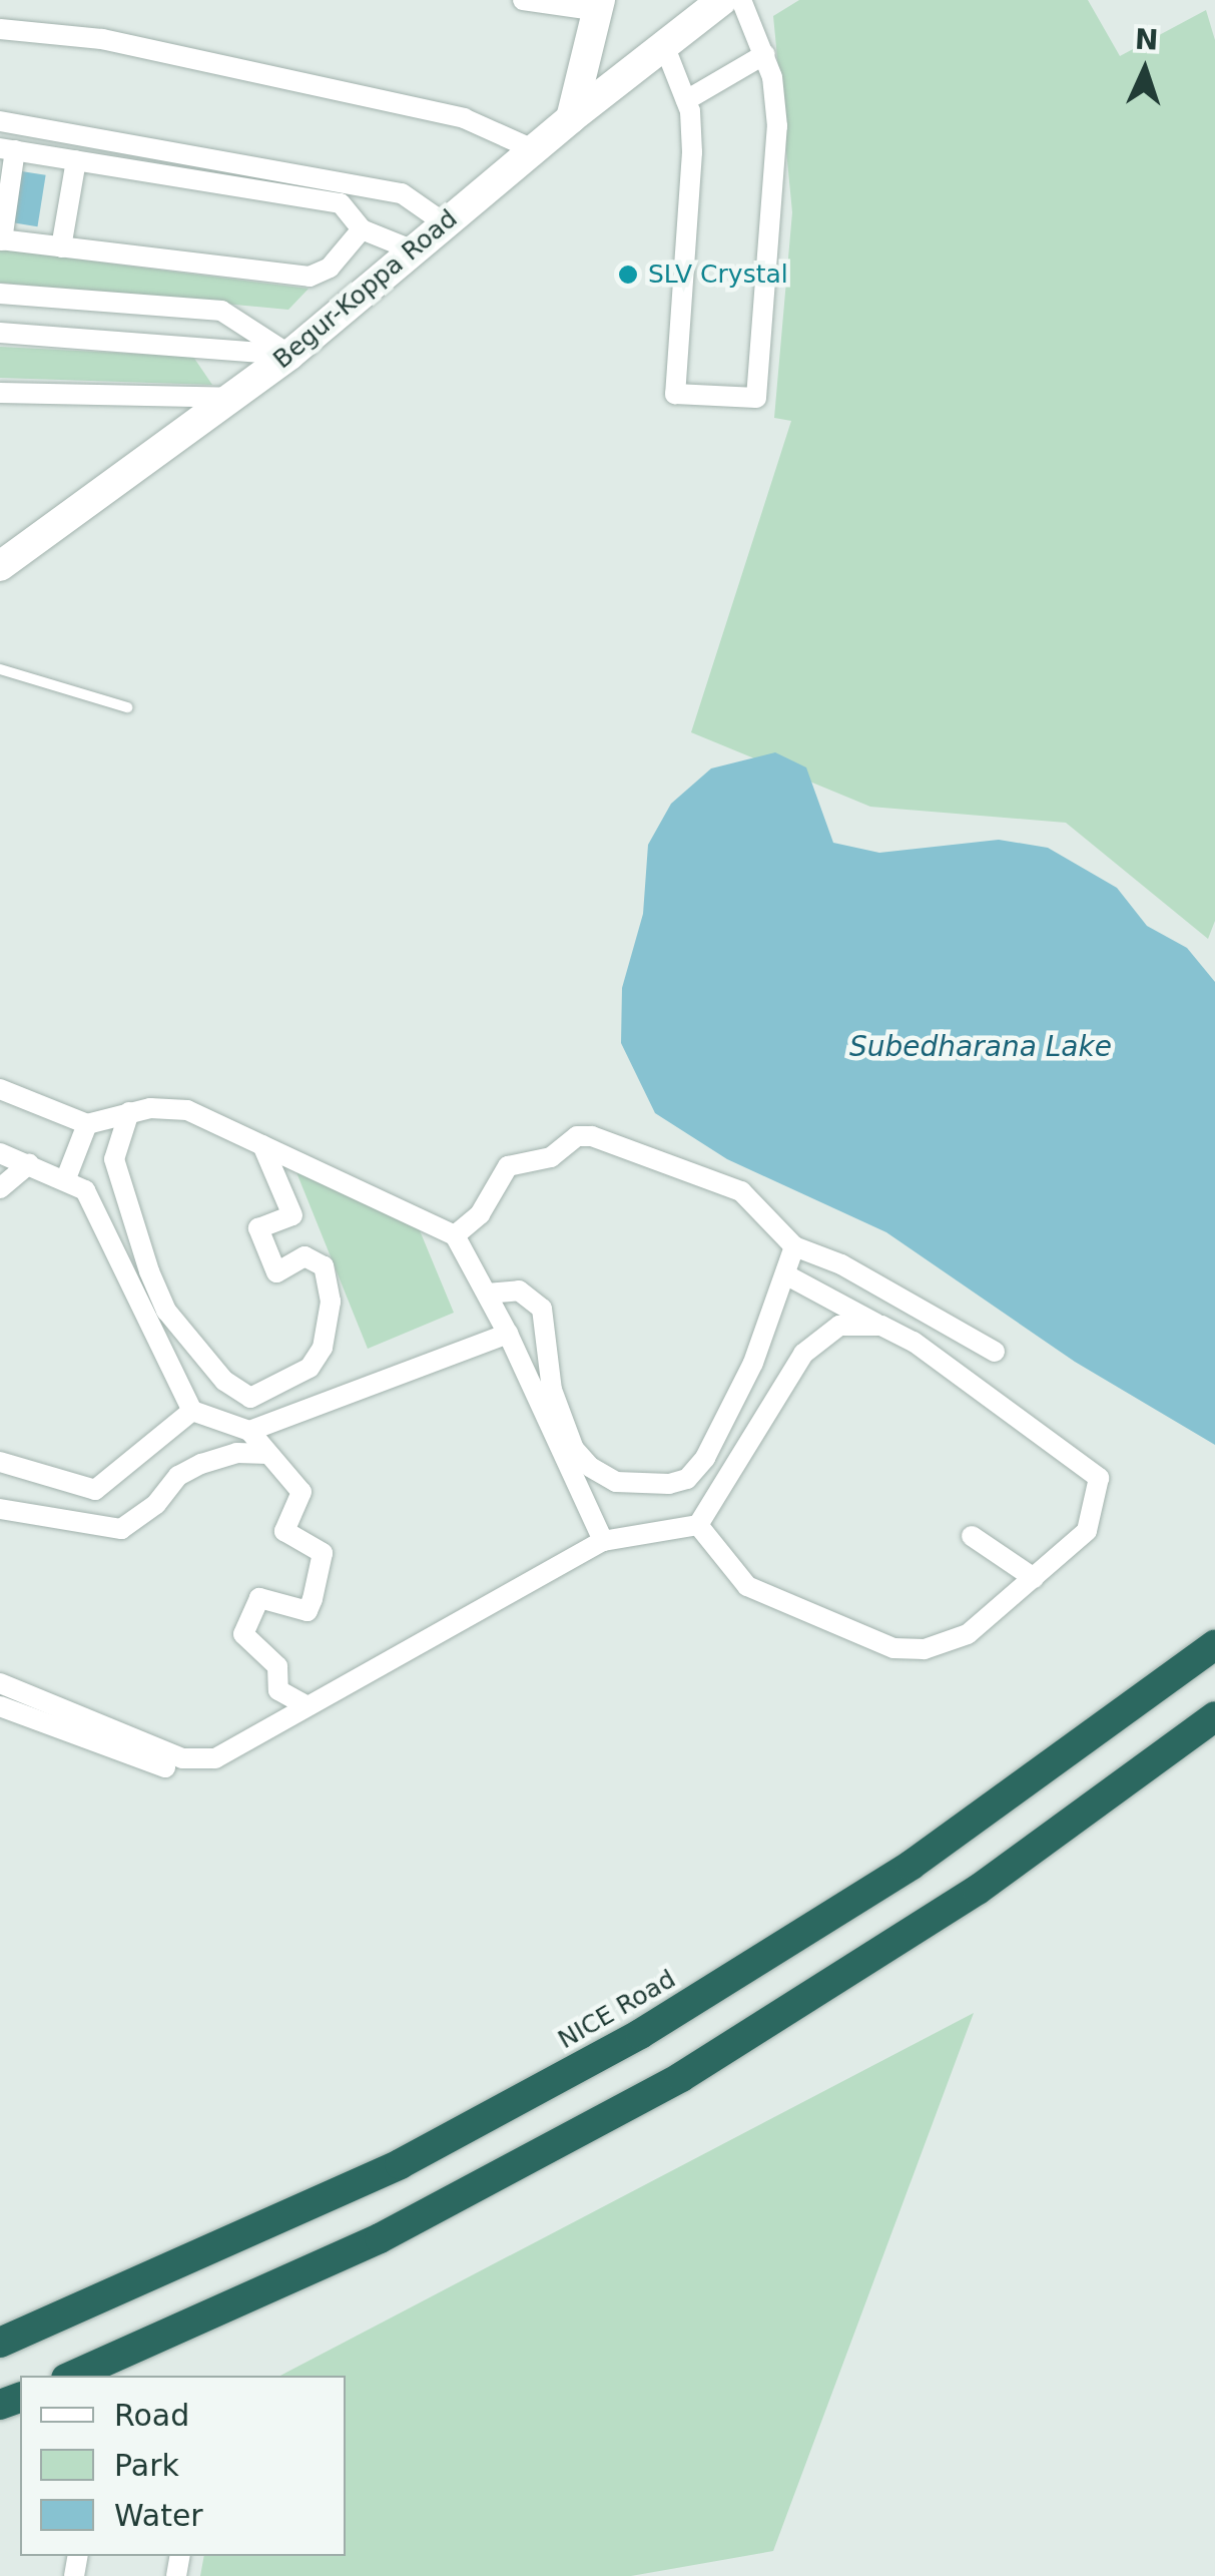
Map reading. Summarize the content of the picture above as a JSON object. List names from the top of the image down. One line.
{"streets":{"highway":["NICE Road"],"main road":["Begur-Koppa Road"]},"water":["Subedharana Lake"],"places":["SLV Crystal"],"legend":["Road","Park","Water"],"north":"top"}
